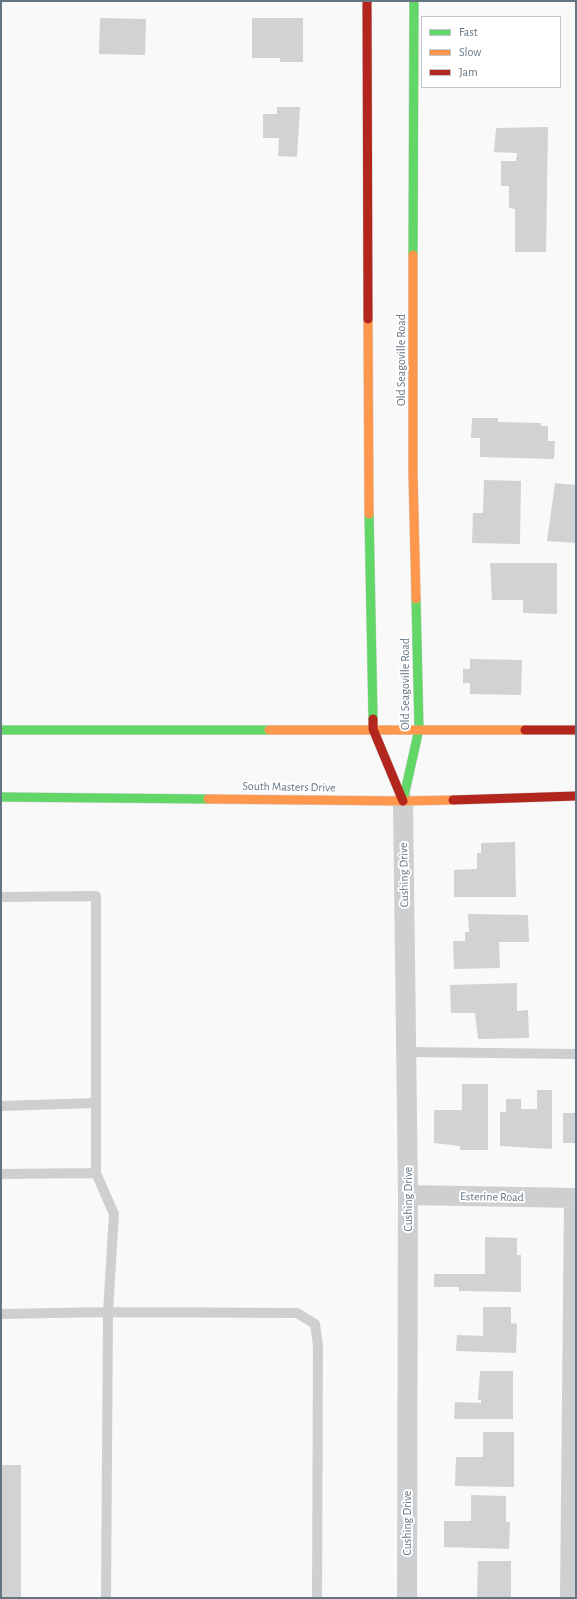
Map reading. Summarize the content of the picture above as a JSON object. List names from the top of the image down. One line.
{"streets":{"main road":["Old Seagoville Road","South Masters Drive"],"street":["Cushing Drive","Esterine Road"]},"crossings":[["Old Seagoville Road","South Masters Drive"],["Old Seagoville Road","Cushing Drive"],["South Masters Drive","Cushing Drive"],["Cushing Drive","Esterine Road"]],"legend":["Fast","Slow","Jam"]}
